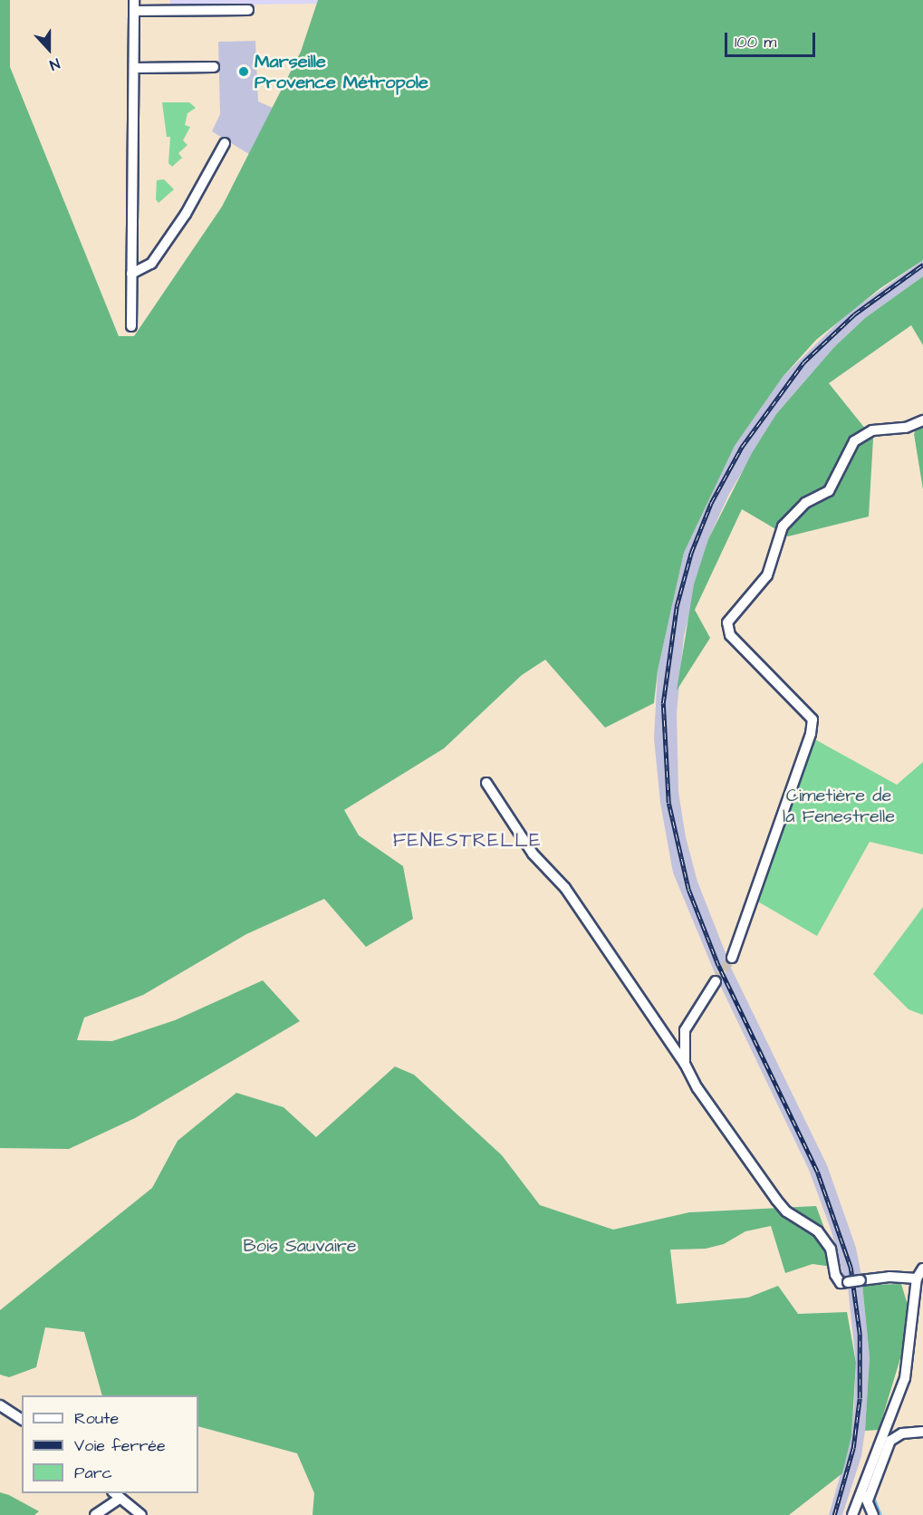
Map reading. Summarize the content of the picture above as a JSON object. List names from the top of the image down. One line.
{"districts":["FENESTRELLE"],"parks":["Cimetière de la Fenestrelle","Bois Sauvaire"],"places":["Marseille Provence Métropole"],"legend":["Route","Voie ferrée","Parc"],"scale_bar":"100 m","north":"bottom"}
